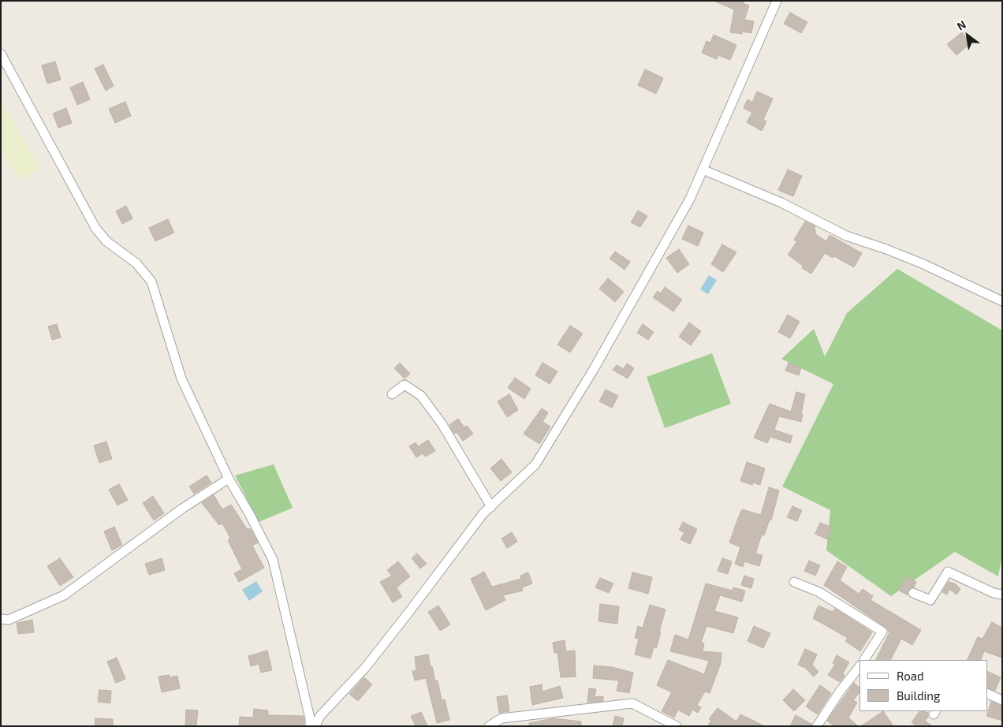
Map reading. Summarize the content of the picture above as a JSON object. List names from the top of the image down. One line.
{"legend":["Road","Building"],"north":"top left"}
